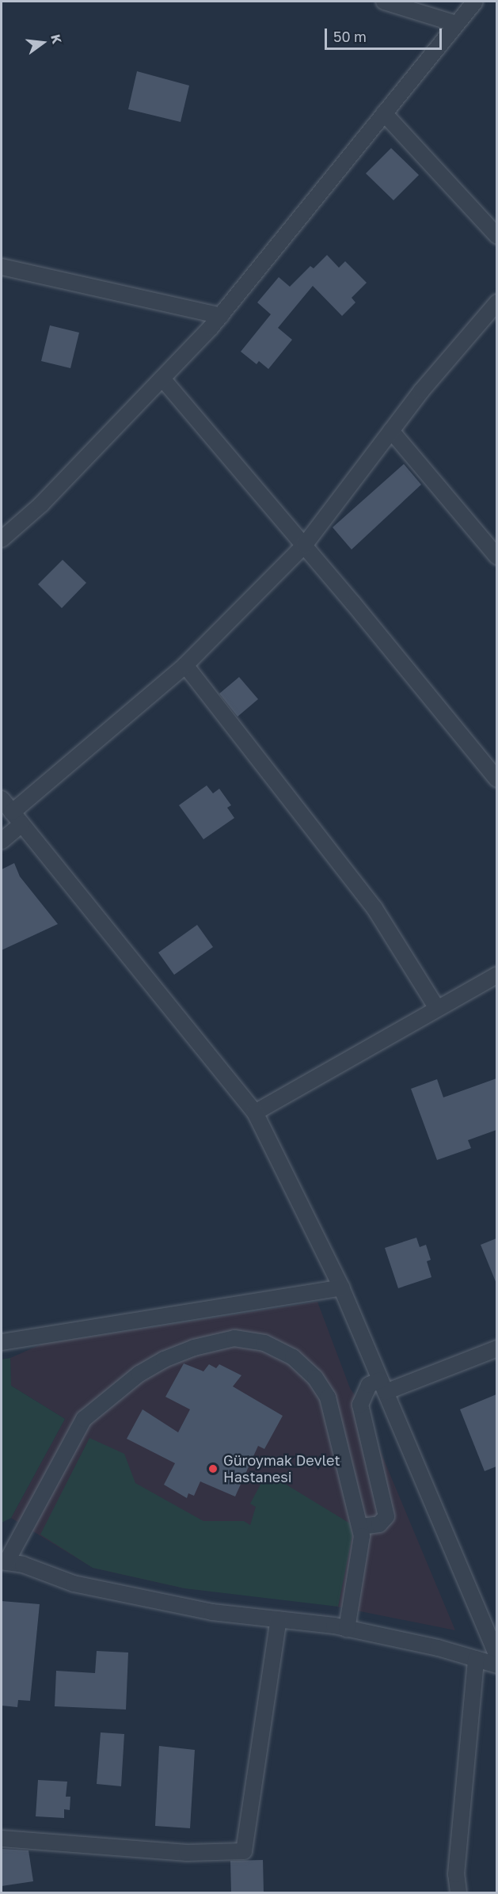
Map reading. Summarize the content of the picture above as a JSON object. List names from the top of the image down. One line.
{"places":["Güroymak Devlet Hastanesi"],"scale_bar":"50 m","north":"right"}
